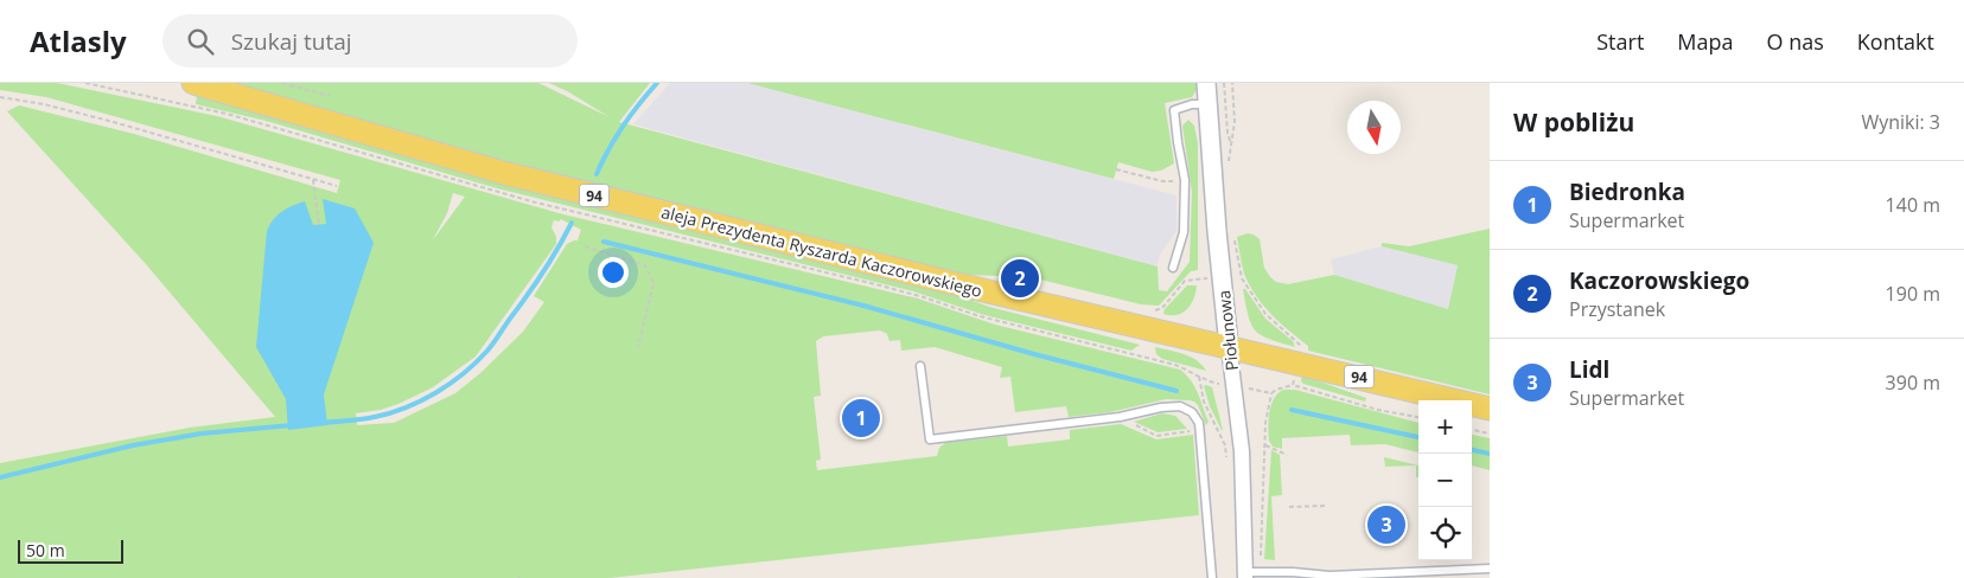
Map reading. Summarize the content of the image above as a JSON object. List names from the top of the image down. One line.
{"streets":{"main road":["94","aleja Prezydenta Ryszarda Kaczorowskiego"],"street":["Piołunowa"]},"crossings":[["aleja Prezydenta Ryszarda Kaczorowskiego","Piołunowa"]],"scale_bar":"50 m","north":"bottom","page":{"header":"Atlasly","search":"Szukaj tutaj","nav":["Start","Mapa","O nas","Kontakt"],"heading":["W pobliżu","Wyniki: 3"],"list":[{"mark":"1","name":"Biedronka","note":"Supermarket","value":"140 m"},{"mark":"2","name":"Kaczorowskiego","note":"Przystanek","value":"190 m"},{"mark":"3","name":"Lidl","note":"Supermarket","value":"390 m"}],"pins":["2","1","3"],"map_buttons":["+","−"],"scale":"50 m"}}
